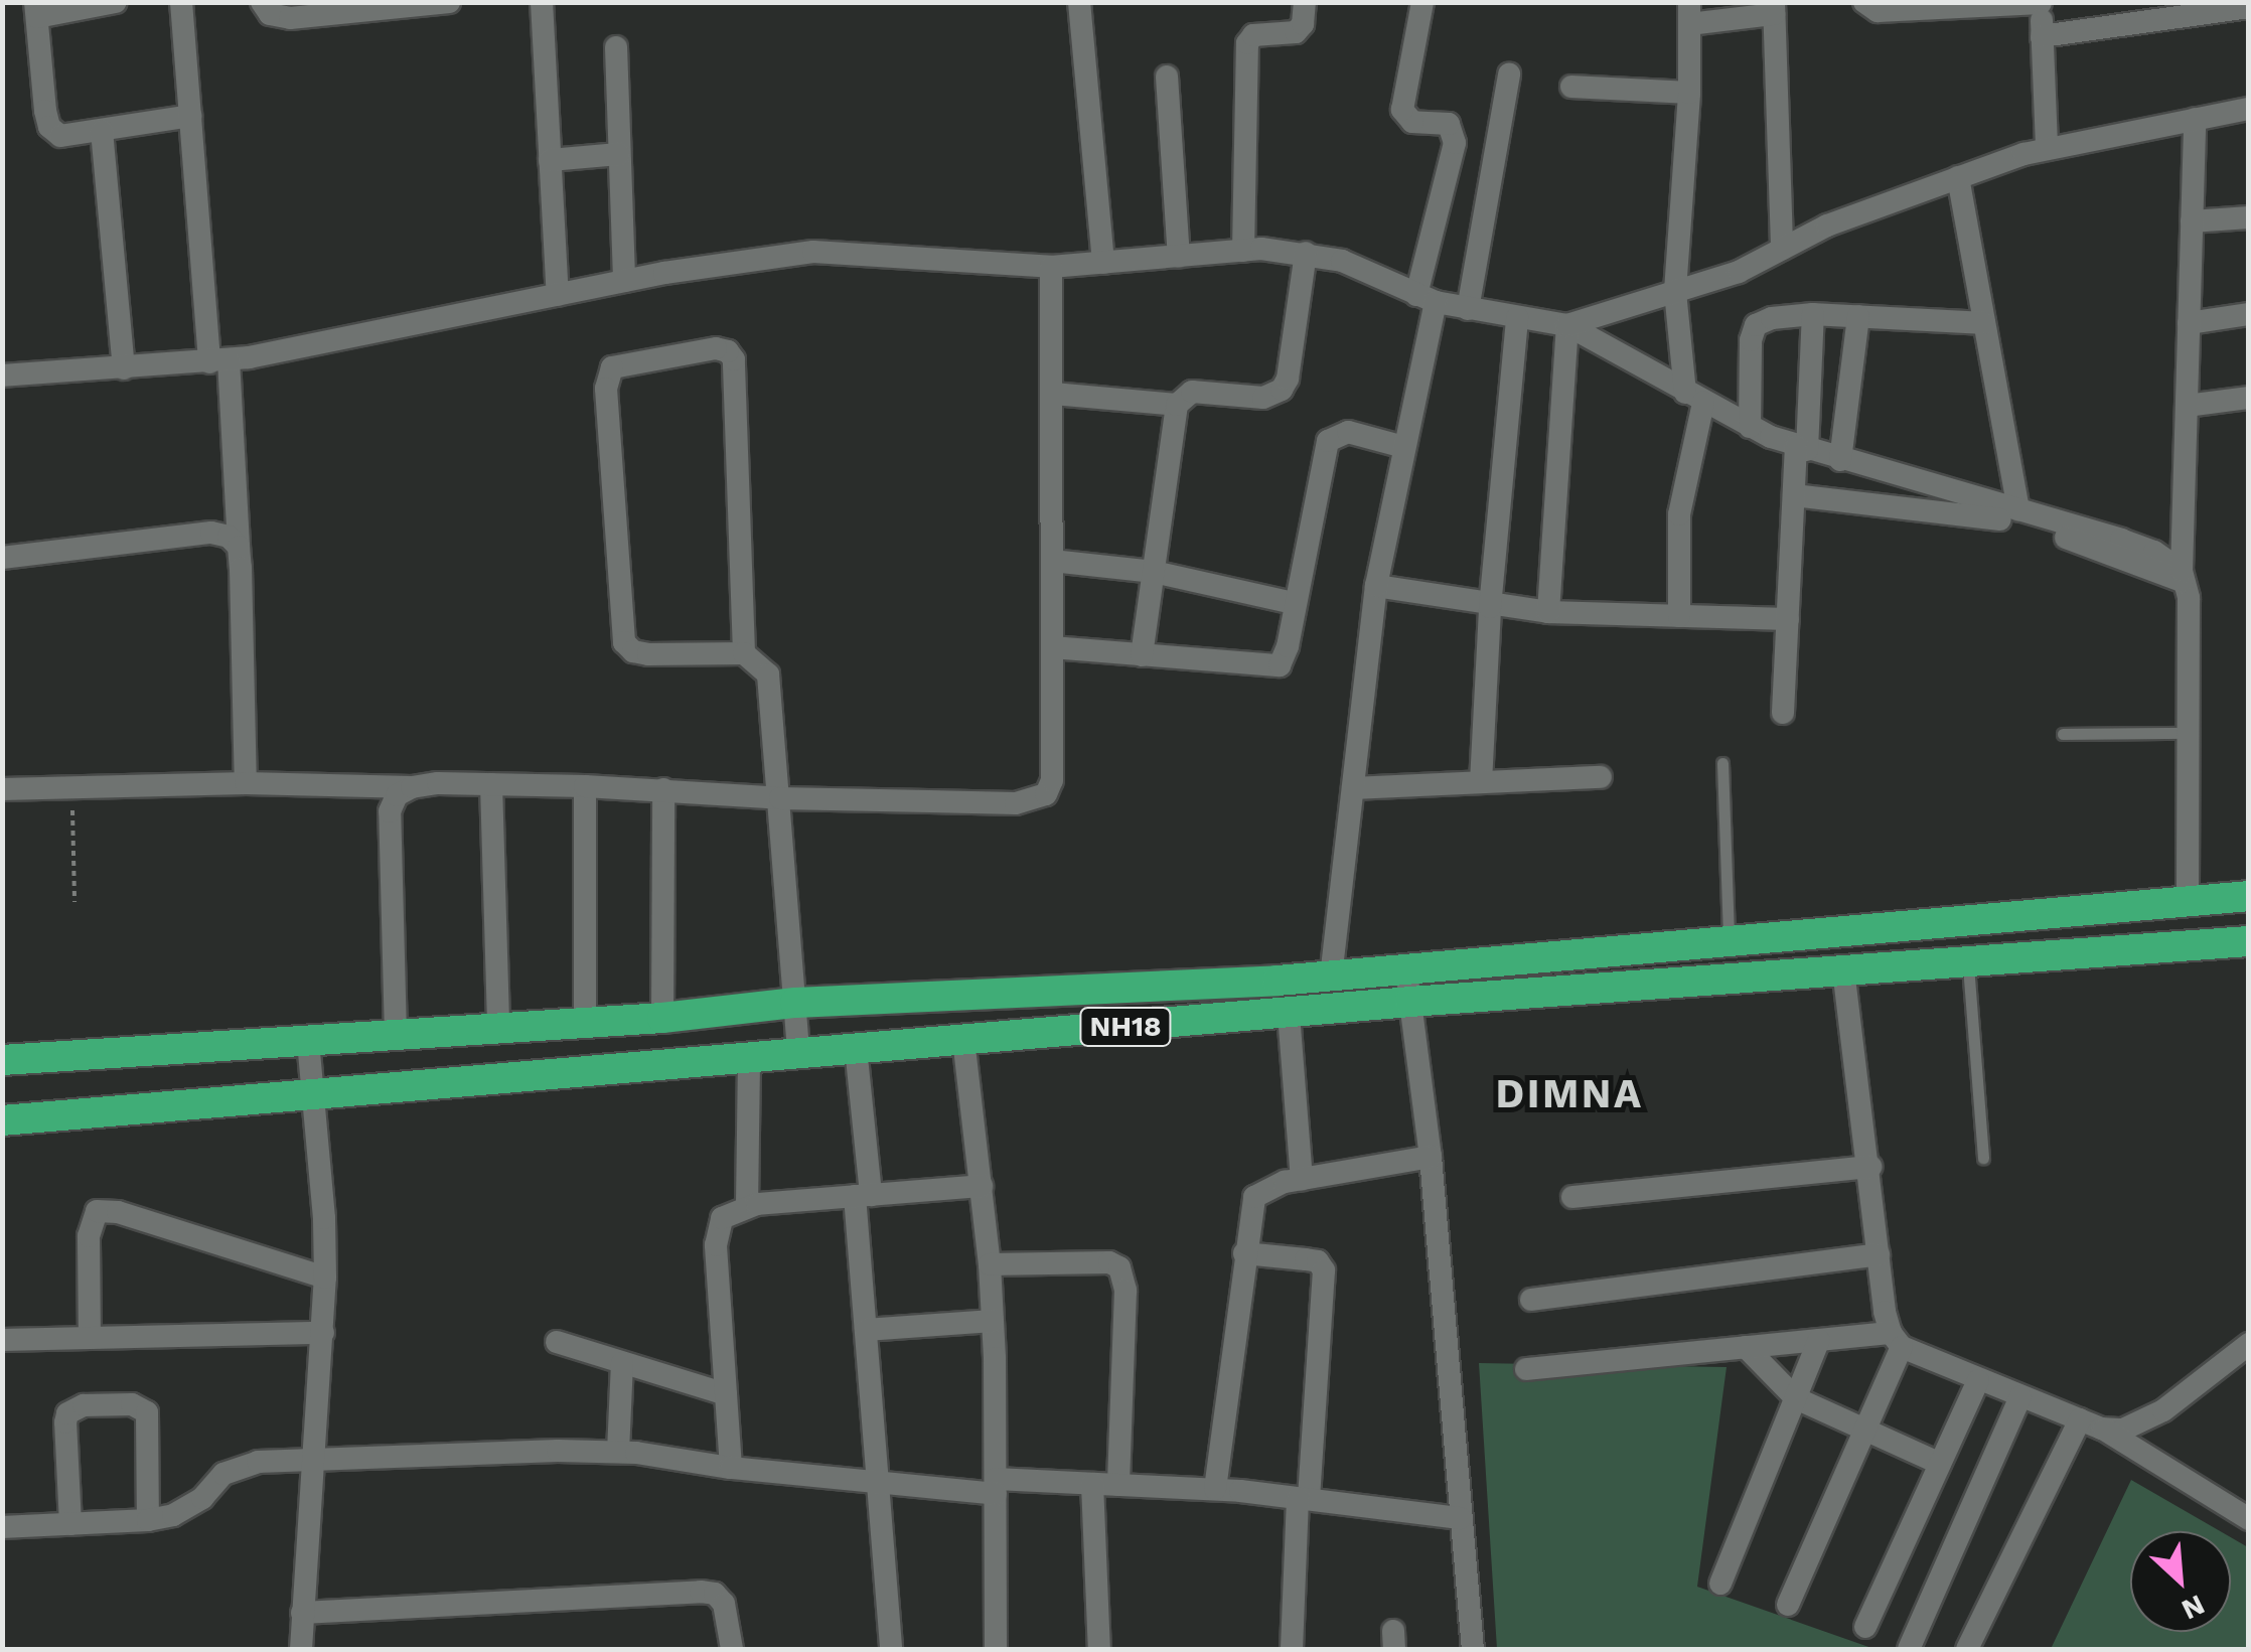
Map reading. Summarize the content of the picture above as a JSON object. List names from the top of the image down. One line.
{"streets":{"highway":["NH18"]},"districts":["DIMNA"],"north":"bottom right"}
